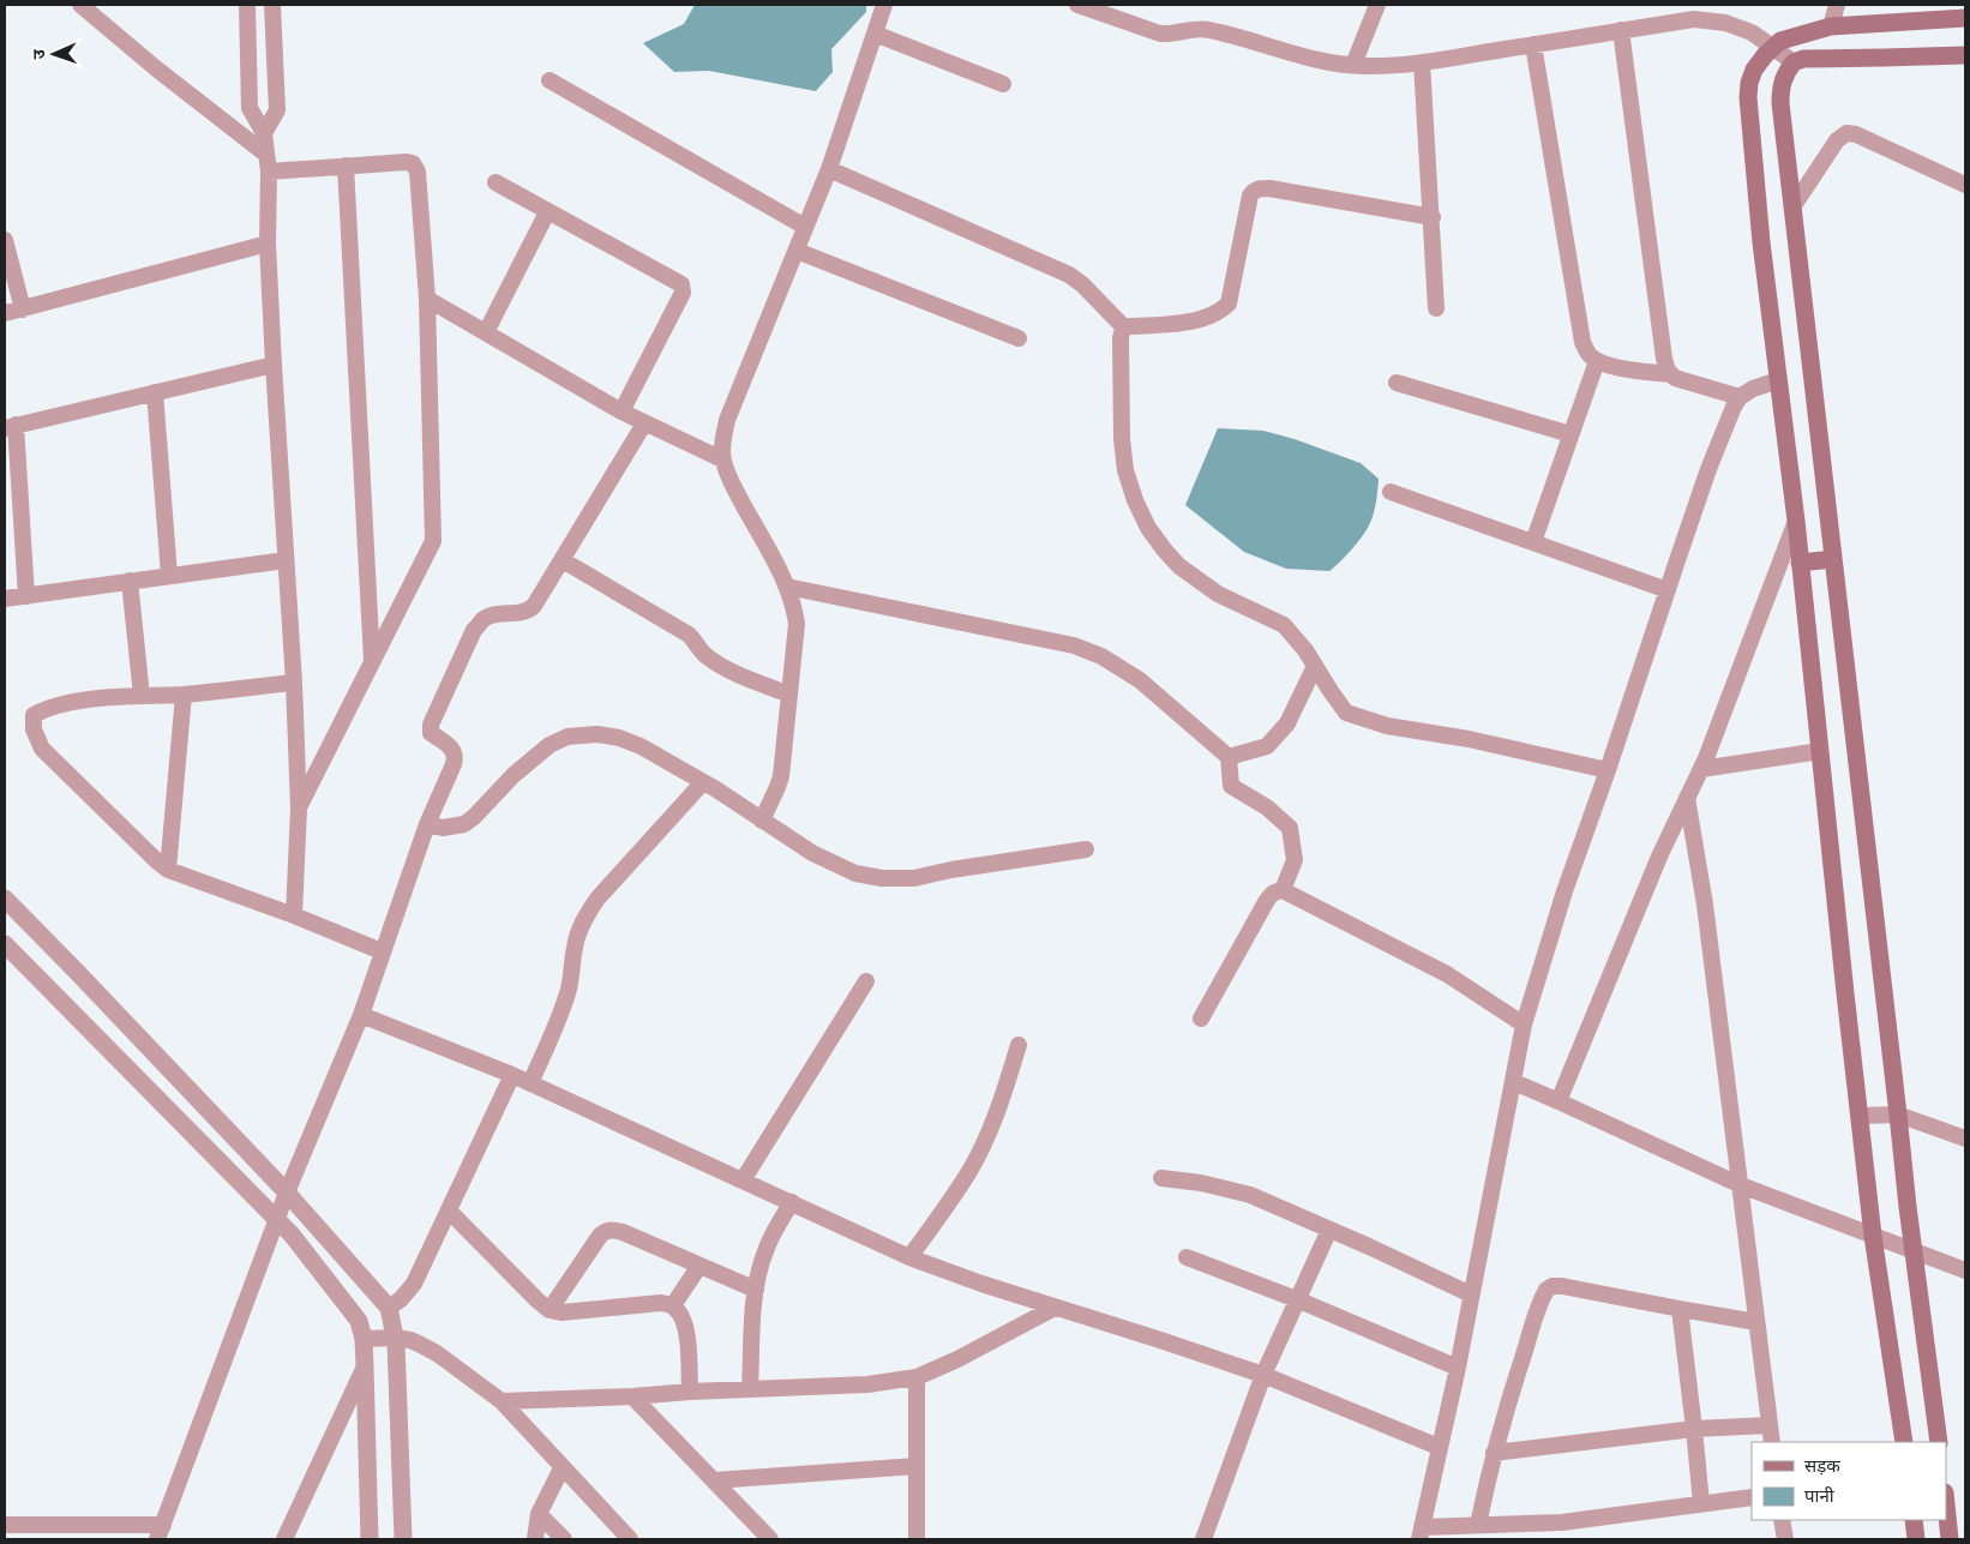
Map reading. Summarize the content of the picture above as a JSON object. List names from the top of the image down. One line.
{"legend":["सड़क","पानी"],"north":"left"}
